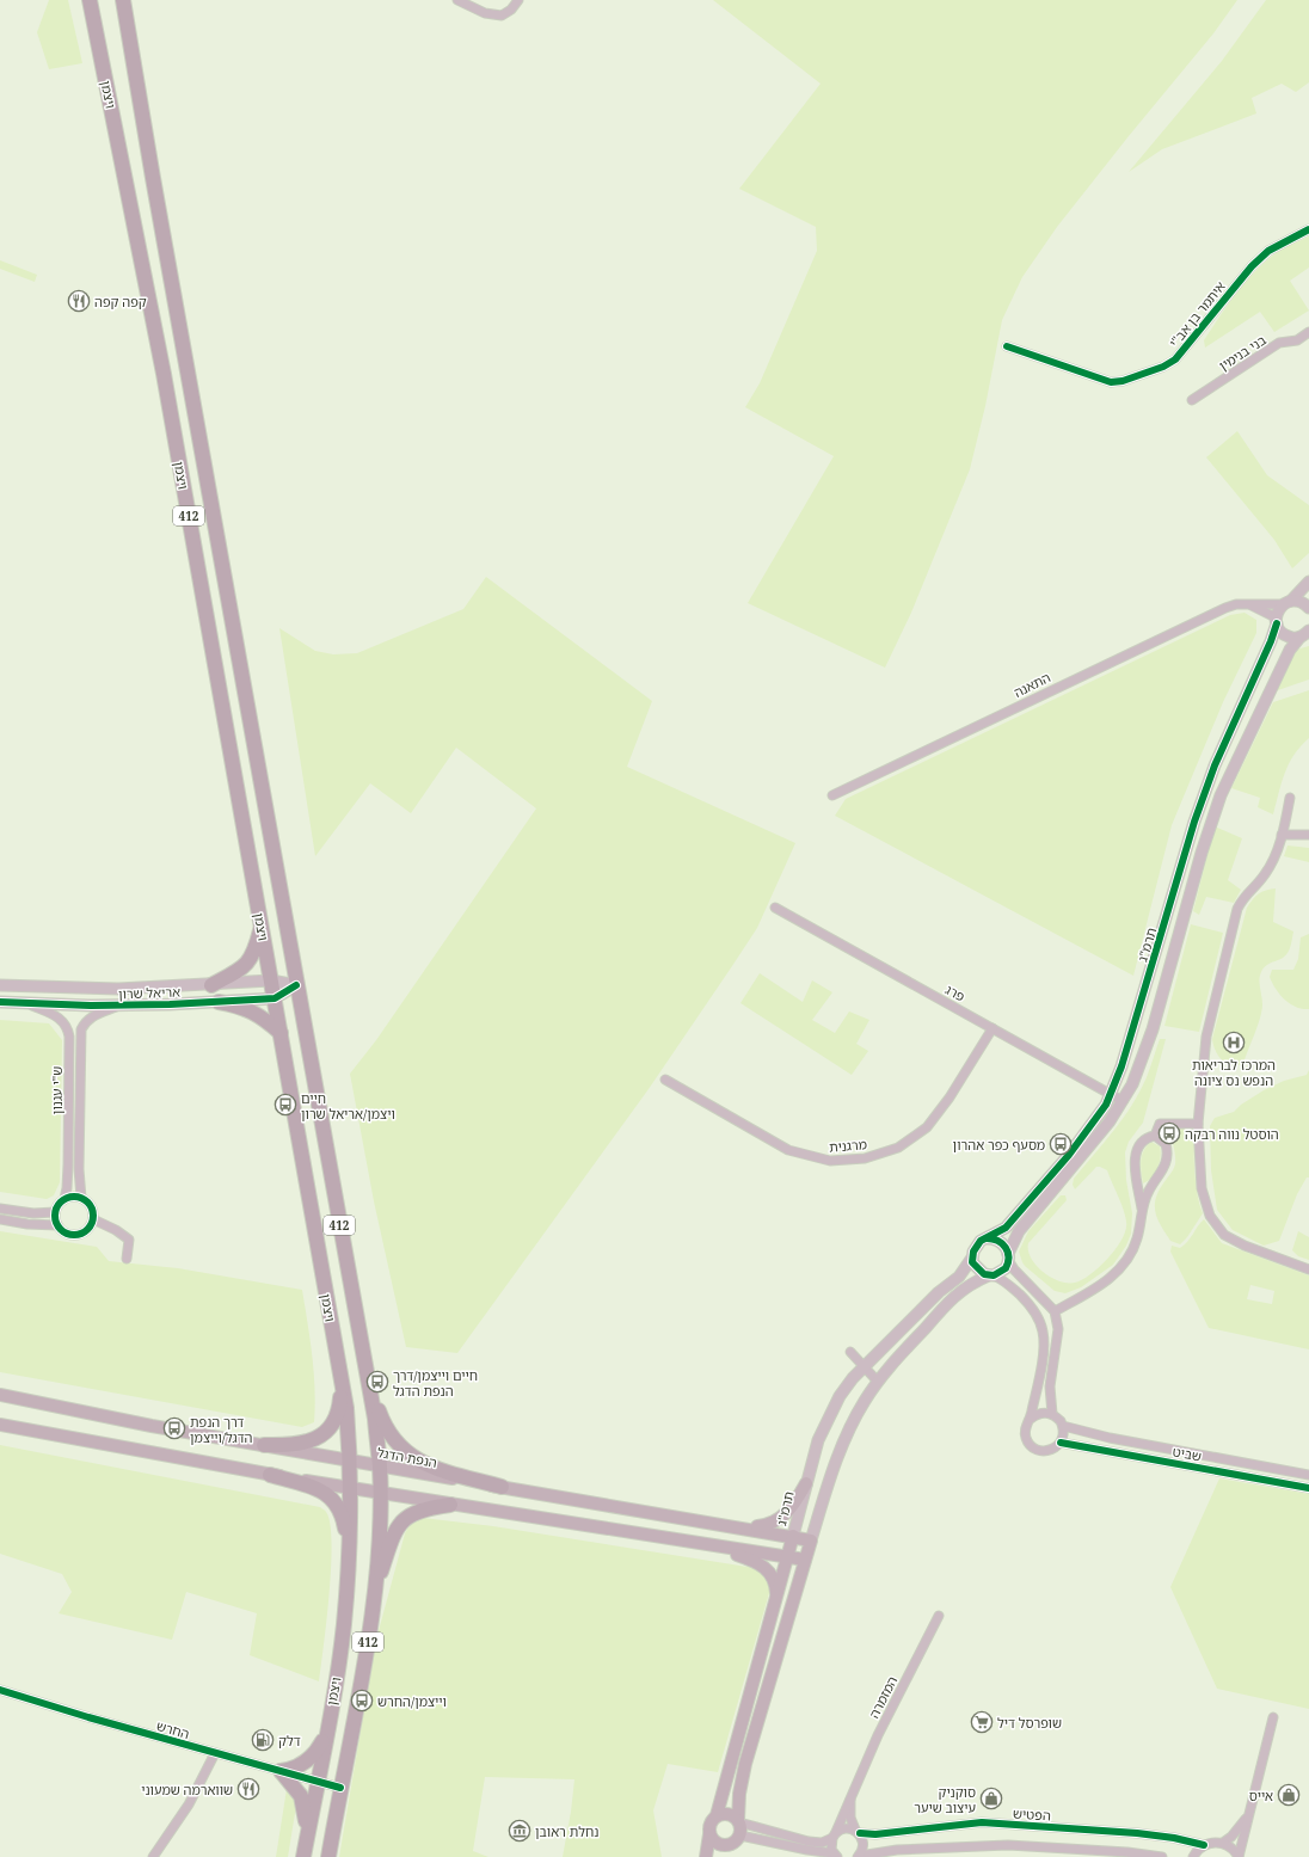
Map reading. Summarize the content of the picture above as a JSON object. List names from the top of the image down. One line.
{"streets":{"main road":["ויצמן","412","תרמ\"ג","הנפת הדגל"],"street":["איתמר בן אב\"י","בני בנימין","התאנה","אריאל שרון","פרג","ש\"י עגנון","מרגנית","שביט","המזמרה","החרש","הפטיש"]},"crossings":[["ויצמן","אריאל שרון"],["ויצמן","הנפת הדגל"],["ויצמן","החרש"],["התאנה","תרמ\"ג"],["תרמ\"ג","פרג"],["תרמ\"ג","הנפת הדגל"],["אריאל שרון","ש\"י עגנון"],["פרג","מרגנית"],["המזמרה","הפטיש"]],"places":{"restaurant":["קפה קפה","שווארמה שמעוני"],"hospital":["המרכז לבריאות הנפש נס ציונה"],"bus stop":["חיים ויצמן/אריאל שרון","הוסטל נווה רבקה","מסעף כפר אהרון","חיים וייצמן/דרך הנפת הדגל","דרך הנפת הדגל/וייצמן","וייצמן/החרש"],"supermarket":["שופרסל דיל"],"fuel station":["דלק"],"shop":["אייס","סוקניק עיצוב שיער"],"museum":["נחלת ראובן"]}}
